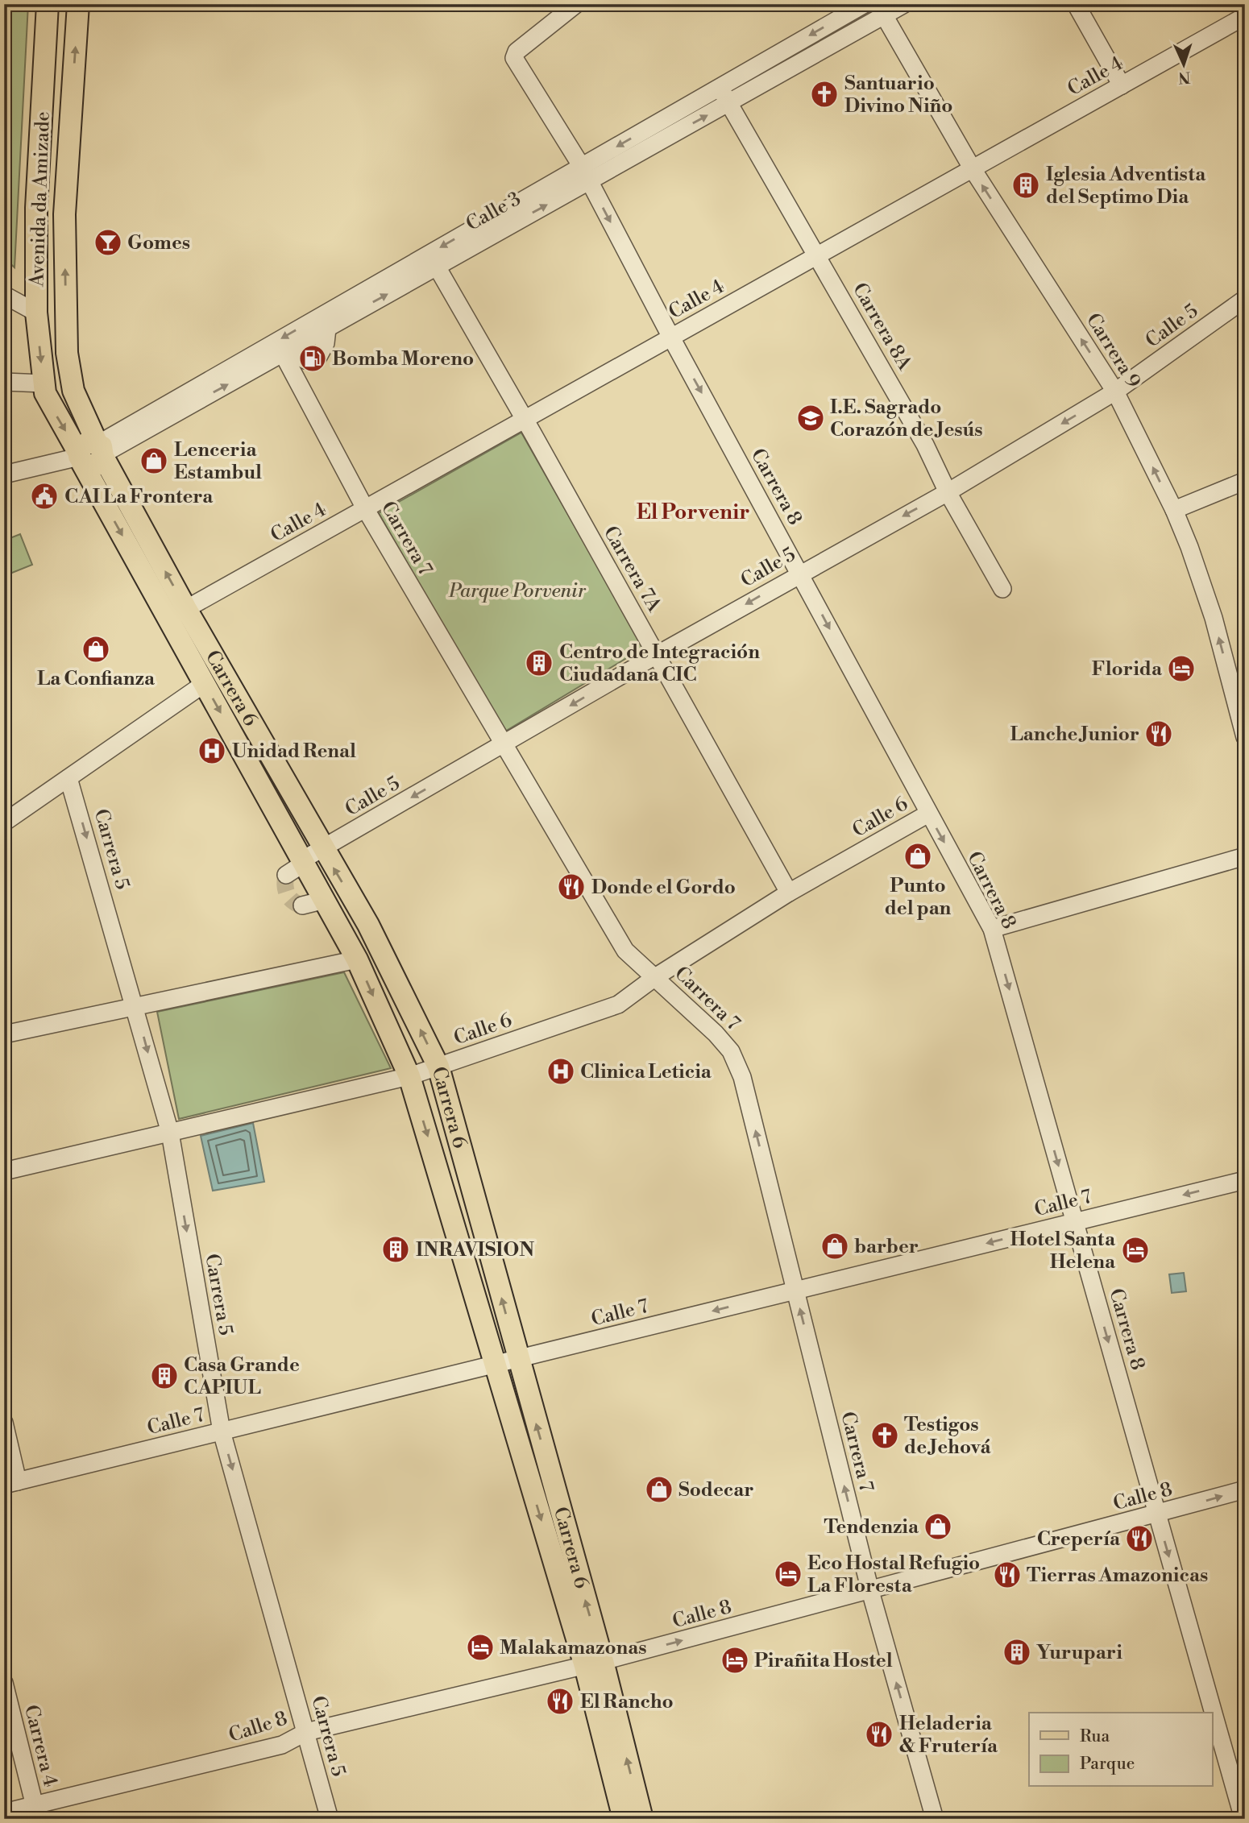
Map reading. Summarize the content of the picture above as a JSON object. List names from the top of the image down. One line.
{"streets":{"main road":["Avenida da Amizade","Carrera 6"],"street":["Calle 4","Calle 3","Calle 5","Carrera 8A","Carrera 9","Carrera 8","Carrera 7","Carrera 7A","Calle 6","Carrera 5","Calle 7","Calle 8","Carrera 4"]},"crossings":[["Calle 4","Carrera 8A"],["Calle 4","Carrera 9"],["Calle 4","Carrera 8"],["Calle 4","Carrera 7"],["Calle 4","Carrera 7A"],["Calle 4","Carrera 6"],["Avenida da Amizade","Carrera 6"],["Calle 3","Carrera 8A"],["Calle 3","Carrera 9"],["Calle 3","Carrera 8"],["Calle 3","Carrera 7"],["Calle 3","Carrera 7A"],["Calle 3","Carrera 6"],["Calle 5","Carrera 8A"],["Calle 5","Carrera 9"],["Calle 5","Carrera 8"],["Calle 5","Carrera 7"],["Calle 5","Carrera 7A"],["Calle 5","Carrera 6"],["Carrera 8","Calle 6"],["Carrera 8","Calle 7"],["Carrera 8","Calle 8"],["Carrera 7","Calle 6"],["Carrera 7","Calle 7"],["Carrera 7","Calle 8"],["Carrera 7A","Calle 6"],["Carrera 6","Calle 6"],["Carrera 6","Calle 7"],["Carrera 6","Calle 8"],["Calle 6","Carrera 5"],["Carrera 5","Calle 7"],["Carrera 5","Calle 8"],["Calle 8","Carrera 4"]],"one_way":["Calle 5","Carrera 9","Carrera 8","Carrera 7","Carrera 5","Calle 7"],"districts":["El Porvenir"],"parks":["Parque Porvenir"],"places":{"church":["Santuario Divino Niño","Testigos de Jehová"],"building":["Iglesia Adventista del Septimo Dia","Centro de Integración Ciudadana CIC","INRAVISION","Casa Grande CAPIUL","Yurupari"],"bar":["Gomes"],"fuel station":["Bomba Moreno"],"school or university":["I.E. Sagrado Corazón de Jesús"],"shop":["Lenceria Estambul","La Confianza","Punto del pan","barber","Sodecar","Tendenzia"],"public building":["CAI La Frontera"],"hotel":["Florida","Hotel Santa Helena","Eco Hostal Refugio La Floresta","Malakamazonas","Pirañita Hostel"],"restaurant":["Lanche Junior","Donde el Gordo","Crepería","Tierras Amazonicas","El Rancho","Heladeria & Frutería"],"hospital":["Unidad Renal","Clinica Leticia"]},"legend":["Rua","Parque"],"north":"bottom"}
